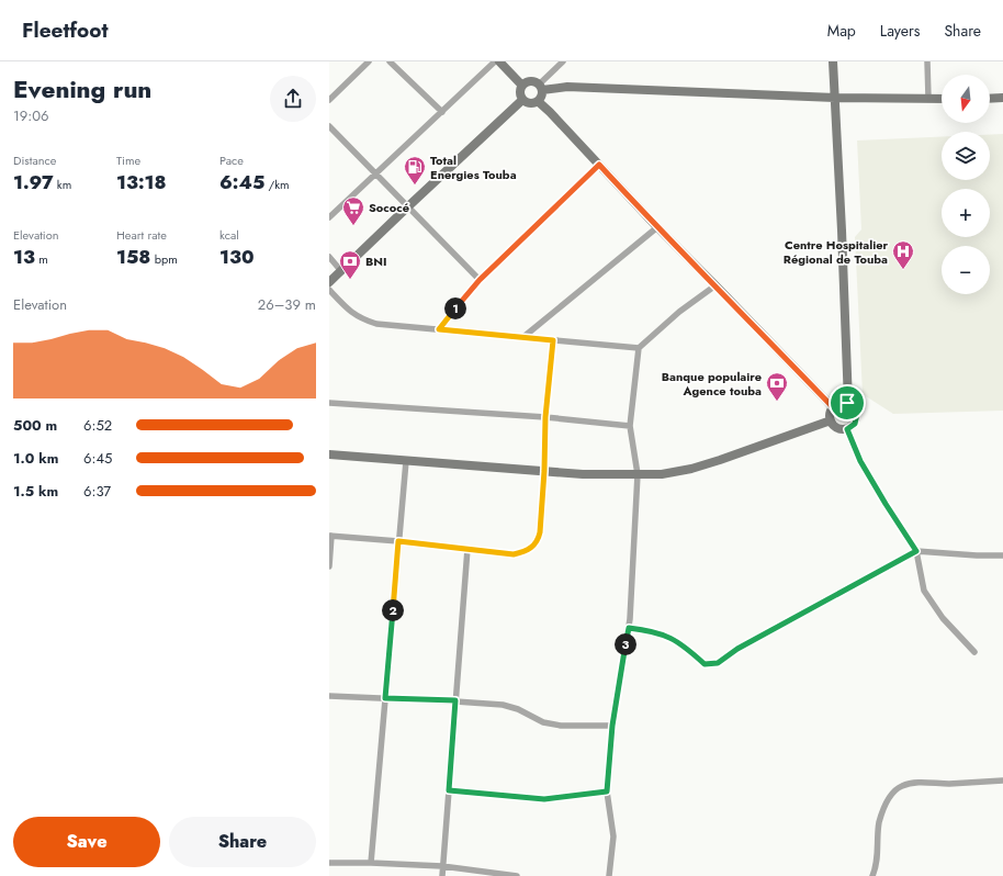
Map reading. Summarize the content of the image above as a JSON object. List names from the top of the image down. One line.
{"places":{"fuel station":["Total Energies Touba"],"supermarket":["Sococé"],"hospital":["Centre Hospitalier Régional de Touba"],"bank":["BNI","Banque populaire Agence touba"]},"north":"bottom","page":{"header":"Fleetfoot","nav":["Map","Layers","Share"],"heading":["Evening run","19:06"],"map_buttons":["+","−"],"stats":[["Distance","1.97 km"],["Time","13:18"],["Pace","6:45 /km"],["Elevation","13 m"],["Heart rate","158 bpm"],["kcal","130"]],"chart":["Elevation","26–39 m"],"pins":["1","2","3"],"list":[{"name":"500 m","note":"6:52"},{"name":"1.0 km","note":"6:45"},{"name":"1.5 km","note":"6:37"}],"buttons":["Save","Share"]}}
